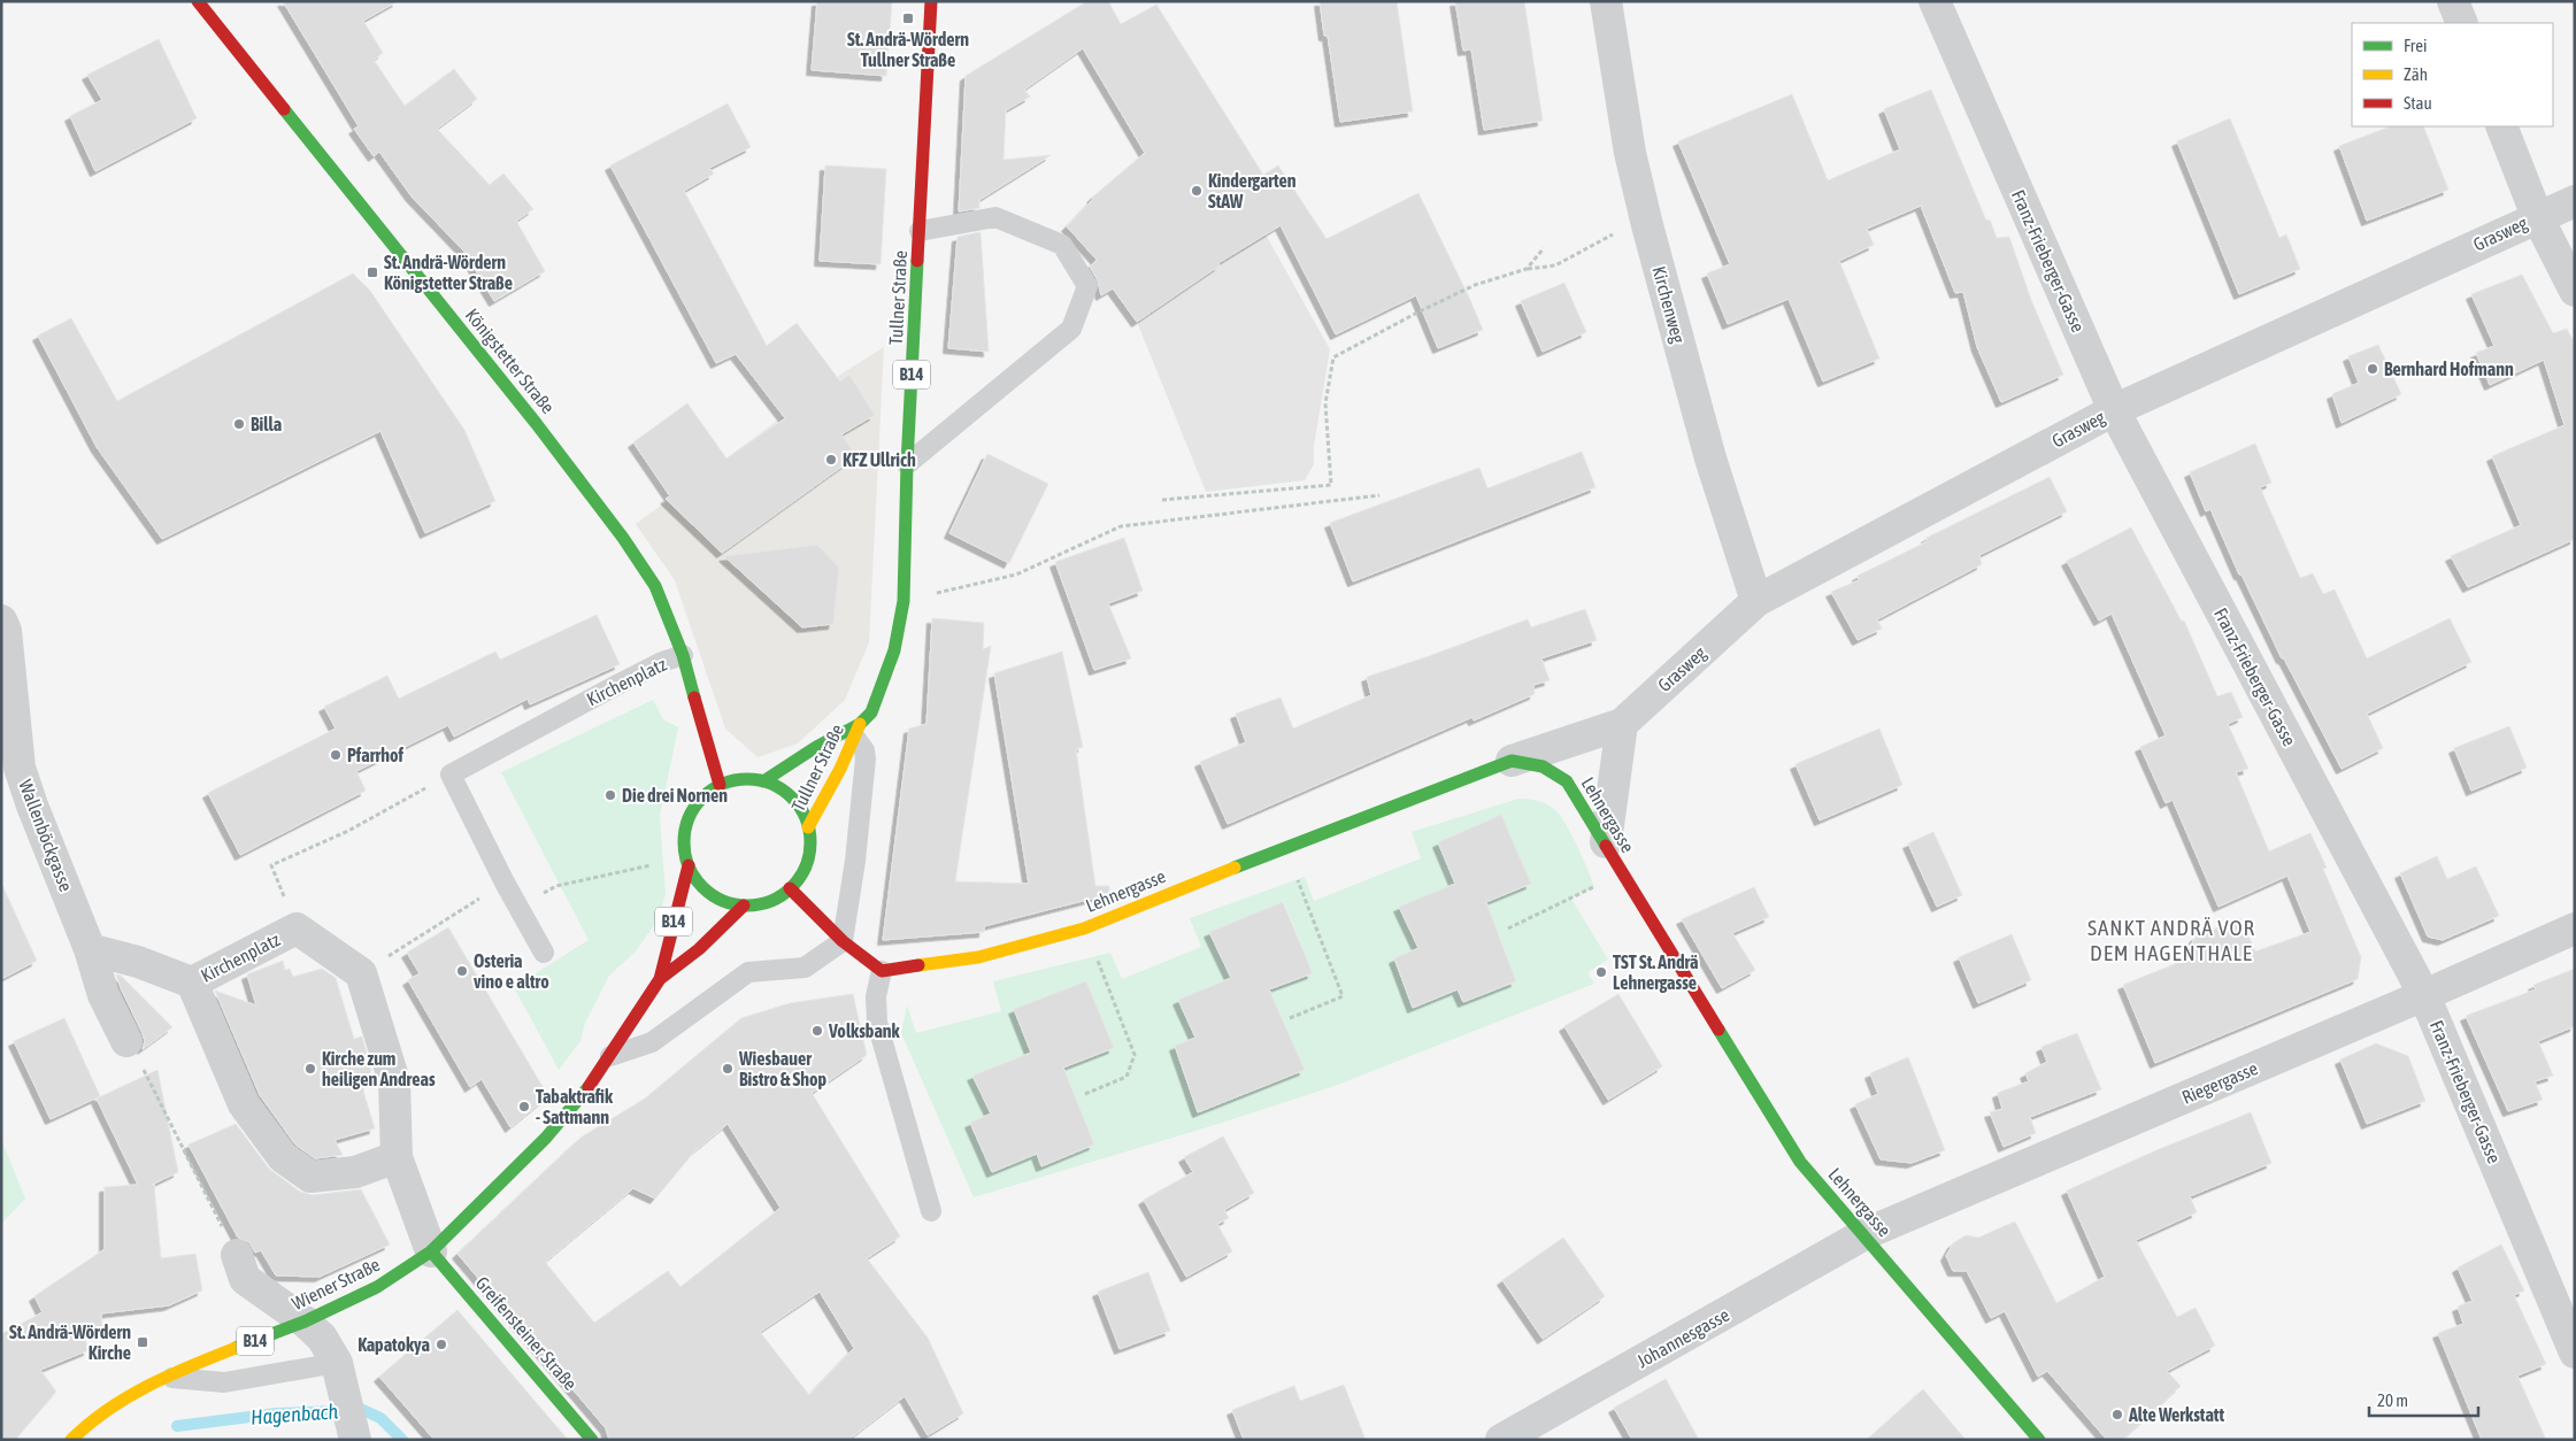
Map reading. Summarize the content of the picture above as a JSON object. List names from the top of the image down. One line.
{"streets":{"main road":["Tullner Straße","Königstetter Straße","B14","Lehnergasse","Wiener Straße","Greifensteiner Straße"],"street":["Grasweg","Franz-Frieberger-Gasse","Kirchenweg","Kirchenplatz","Wallenböckgasse","Riegergasse","Johannesgasse"]},"crossings":[["Grasweg","Franz-Frieberger-Gasse"],["Grasweg","Kirchenweg"],["Grasweg","Lehnergasse"],["Franz-Frieberger-Gasse","Riegergasse"],["Tullner Straße","Königstetter Straße"],["Tullner Straße","B14"],["Königstetter Straße","B14"],["Königstetter Straße","Kirchenplatz"],["B14","Kirchenplatz"],["B14","Wiener Straße"],["B14","Greifensteiner Straße"],["Kirchenplatz","Wallenböckgasse"],["Kirchenplatz","Wiener Straße"],["Kirchenplatz","Greifensteiner Straße"],["Lehnergasse","Riegergasse"],["Lehnergasse","Johannesgasse"],["Riegergasse","Johannesgasse"],["Wiener Straße","Greifensteiner Straße"]],"districts":["SANKT ANDRÄ VOR DEM HAGENTHALE"],"water":["Hagenbach"],"places":{"transit":["St. Andrä-Wördern Tullner Straße","St. Andrä-Wördern Königstetter Straße","St. Andrä-Wördern Kirche"],"other":["Kindergarten StAW","Bernhard Hofmann","Billa","KFZ Ullrich","Pfarrhof","Die drei Nornen","Osteria vino e altro","TST St. Andrä Lehnergasse","Volksbank","Kirche zum heiligen Andreas","Wiesbauer Bistro & Shop","Tabaktrafik - Sattmann","Kapatokya","Alte Werkstatt"]},"legend":["Frei","Zäh","Stau"],"scale_bar":"20 m"}
